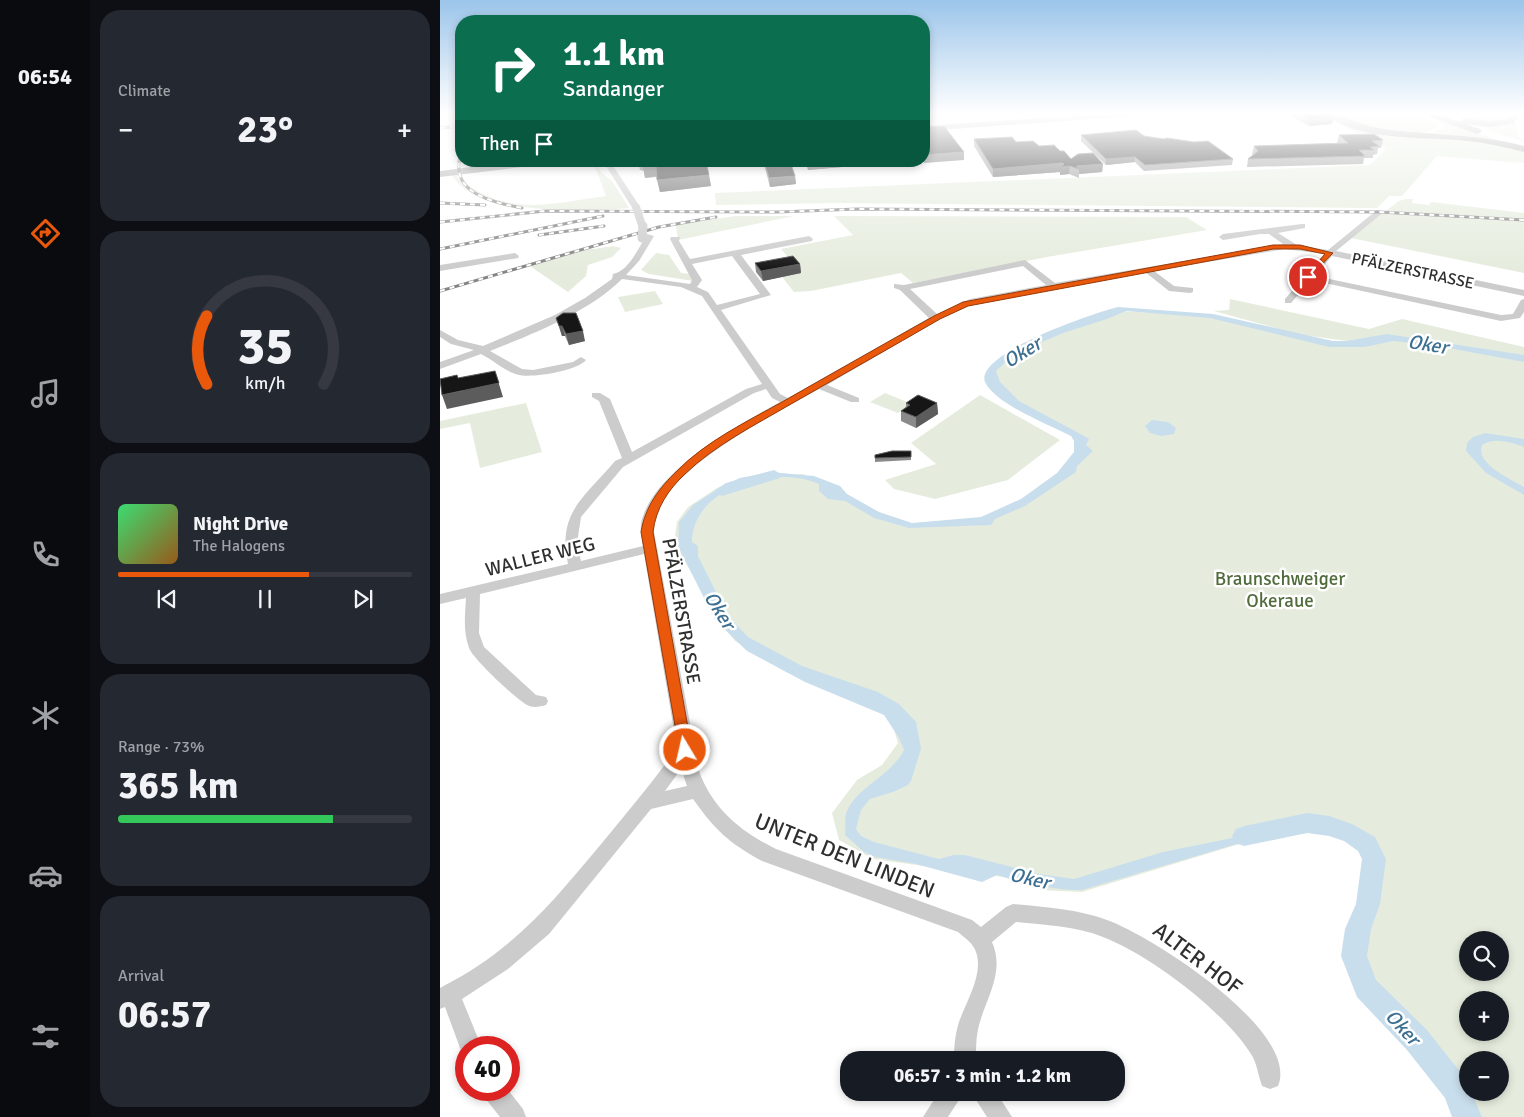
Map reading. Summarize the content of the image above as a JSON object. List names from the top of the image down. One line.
{"streets":{"street":["PFÄLZERSTRASSE","WALLER WEG","UNTER DEN LINDEN","ALTER HOF"]},"crossings":[["PFÄLZERSTRASSE","WALLER WEG"],["PFÄLZERSTRASSE","UNTER DEN LINDEN"],["UNTER DEN LINDEN","ALTER HOF"]],"water":["Oker"],"parks":["Braunschweiger Okeraue"],"page":{"tabs":"06:54","tile":["Climate",["Range · 73%","365 km"],["Arrival","06:57"]],"turn":["1.1 km","Sandanger"],"heat":["−","23°","+"],"then":"Then","song":["Night Drive","The Halogens"],"map_buttons":["+","−"],"limit":"40","trip":"06:57 · 3 min · 1.2 km","gauge":["35","km/h"]}}
